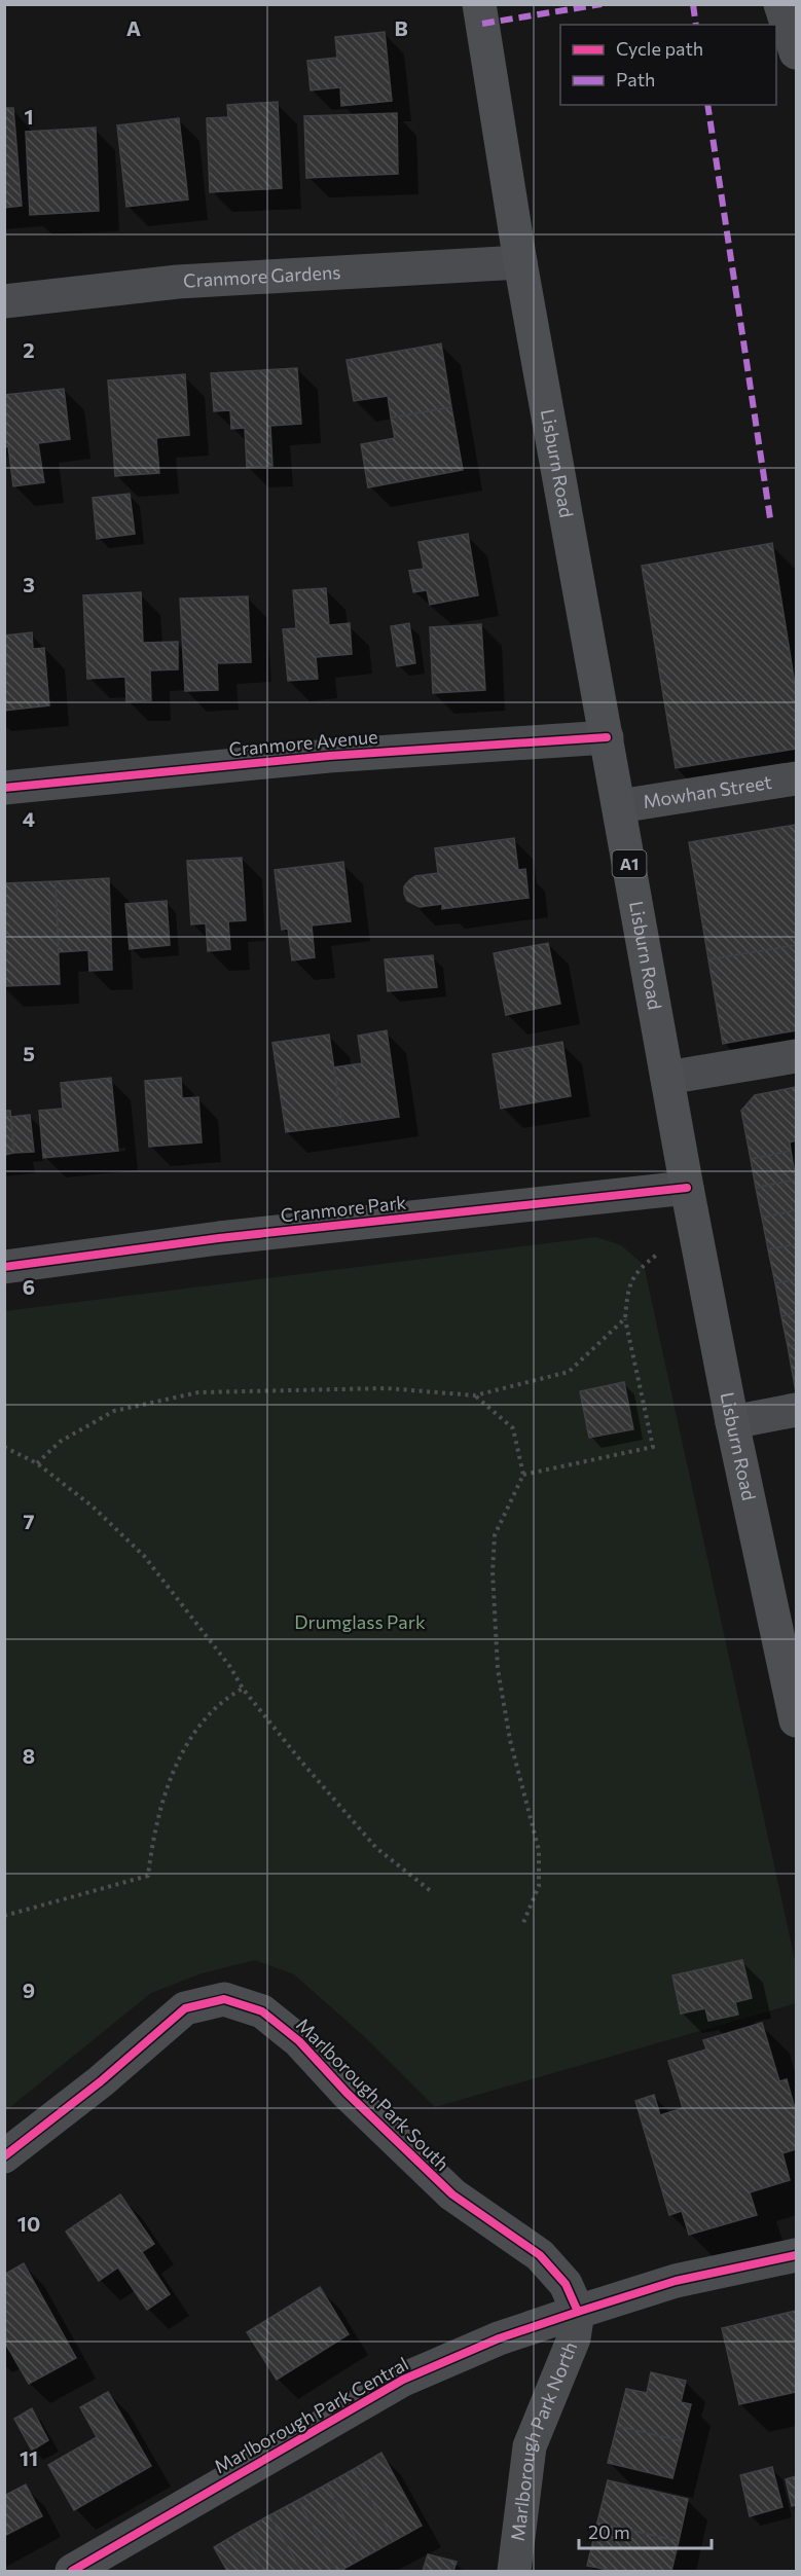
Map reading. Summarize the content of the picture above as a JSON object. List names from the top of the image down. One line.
{"streets":{"main road":["Lisburn Road","A1"],"street":["Cranmore Gardens","Cranmore Avenue","Mowhan Street","Cranmore Park","Marlborough Park South","Marlborough Park Central","Marlborough Park North"]},"crossings":[["Cranmore Gardens","Lisburn Road"],["Lisburn Road","Cranmore Avenue"],["Lisburn Road","Mowhan Street"],["Lisburn Road","Cranmore Park"],["Marlborough Park South","Marlborough Park Central"],["Marlborough Park South","Marlborough Park North"],["Marlborough Park Central","Marlborough Park North"]],"parks":["Drumglass Park"],"legend":["Cycle path","Path"],"scale_bar":"20 m","grid":{"columns":["A","B"],"rows":["1","2","3","4","5","6","7","8","9","10","11"]}}
